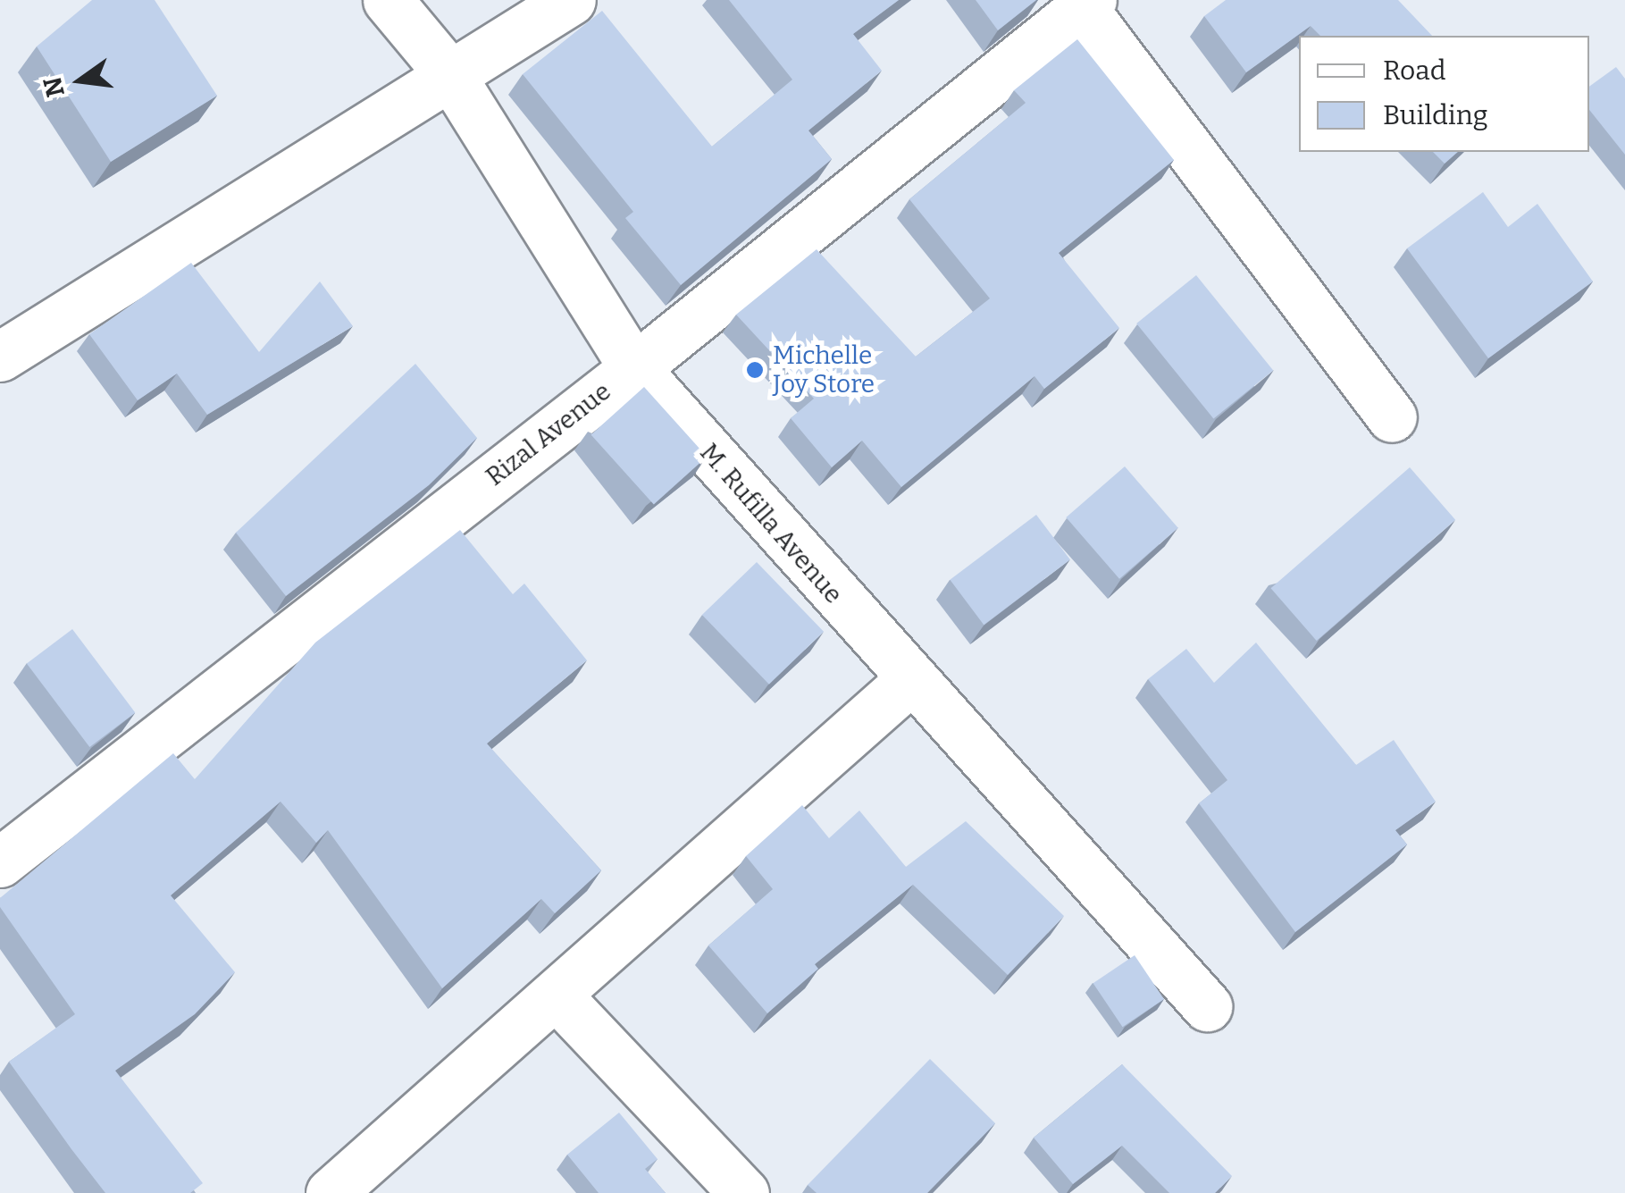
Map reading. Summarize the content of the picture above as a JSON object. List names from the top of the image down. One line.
{"streets":{"street":["Rizal Avenue","M. Rufilla Avenue"]},"crossings":[["Rizal Avenue","M. Rufilla Avenue"]],"places":["Michelle Joy Store"],"legend":["Road","Building"],"north":"left"}
